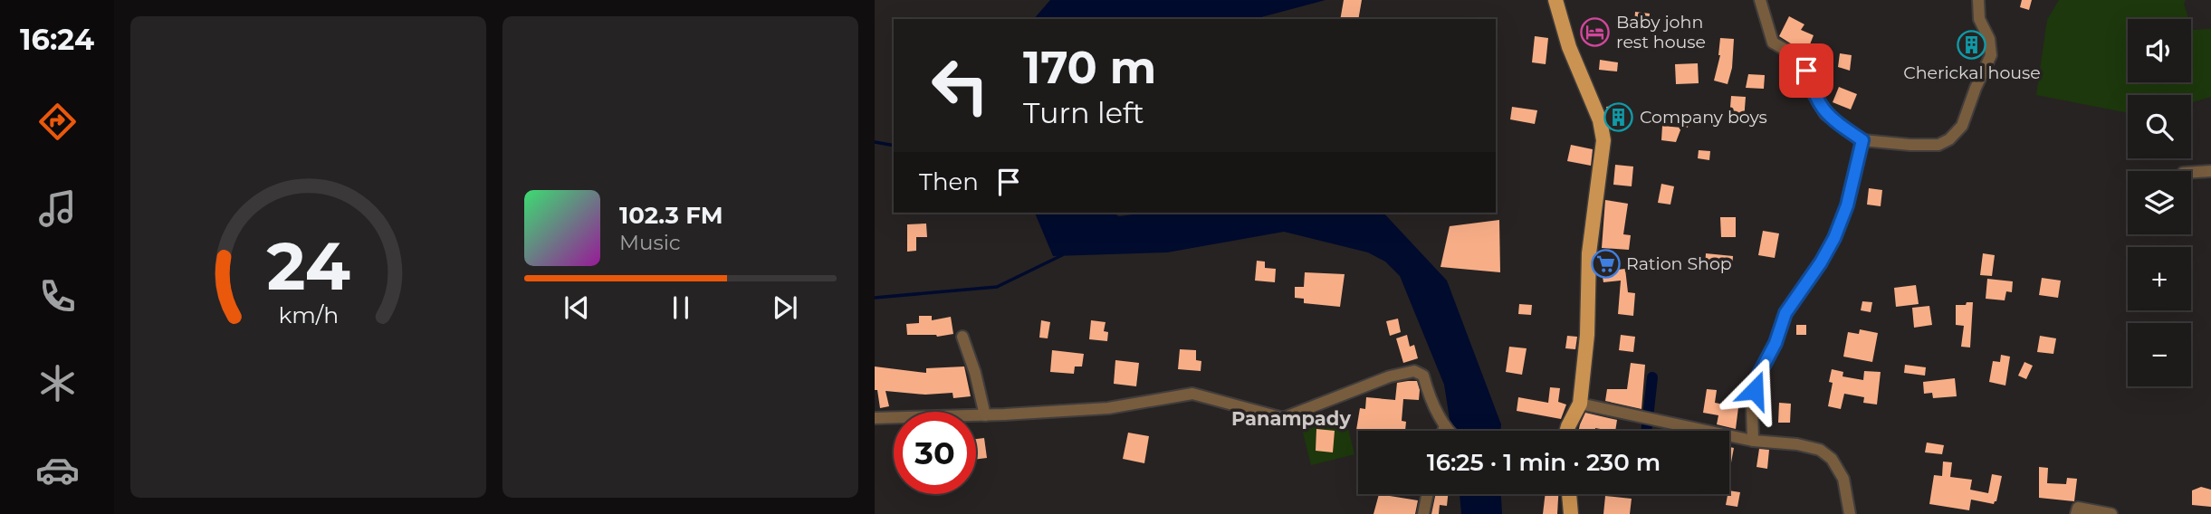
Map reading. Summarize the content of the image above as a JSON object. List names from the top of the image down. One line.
{"districts":["Panampady"],"places":{"hotel":["Baby john rest house"],"building":["Cherickal house","Company boys"],"supermarket":["Ration Shop"]},"page":{"tabs":"16:24","map_buttons":["+","−"],"turn":["170 m","Turn left"],"then":"Then","song":["102.3 FM","Music"],"limit":"30","trip":"16:25 · 1 min · 230 m","gauge":["24","km/h"]}}
